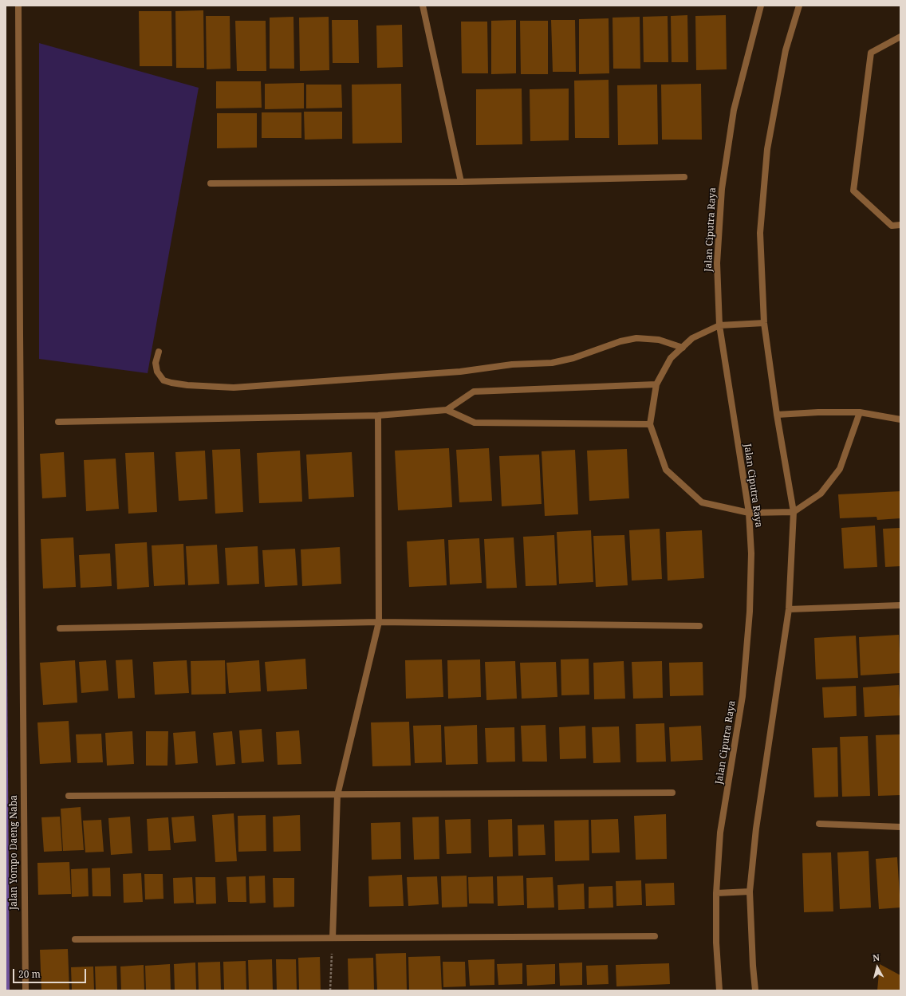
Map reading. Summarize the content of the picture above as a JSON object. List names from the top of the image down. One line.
{"streets":{"street":["Jalan Ciputra Raya","Jalan Yompo Daeng Naba"]},"scale_bar":"20 m","north":"top"}
